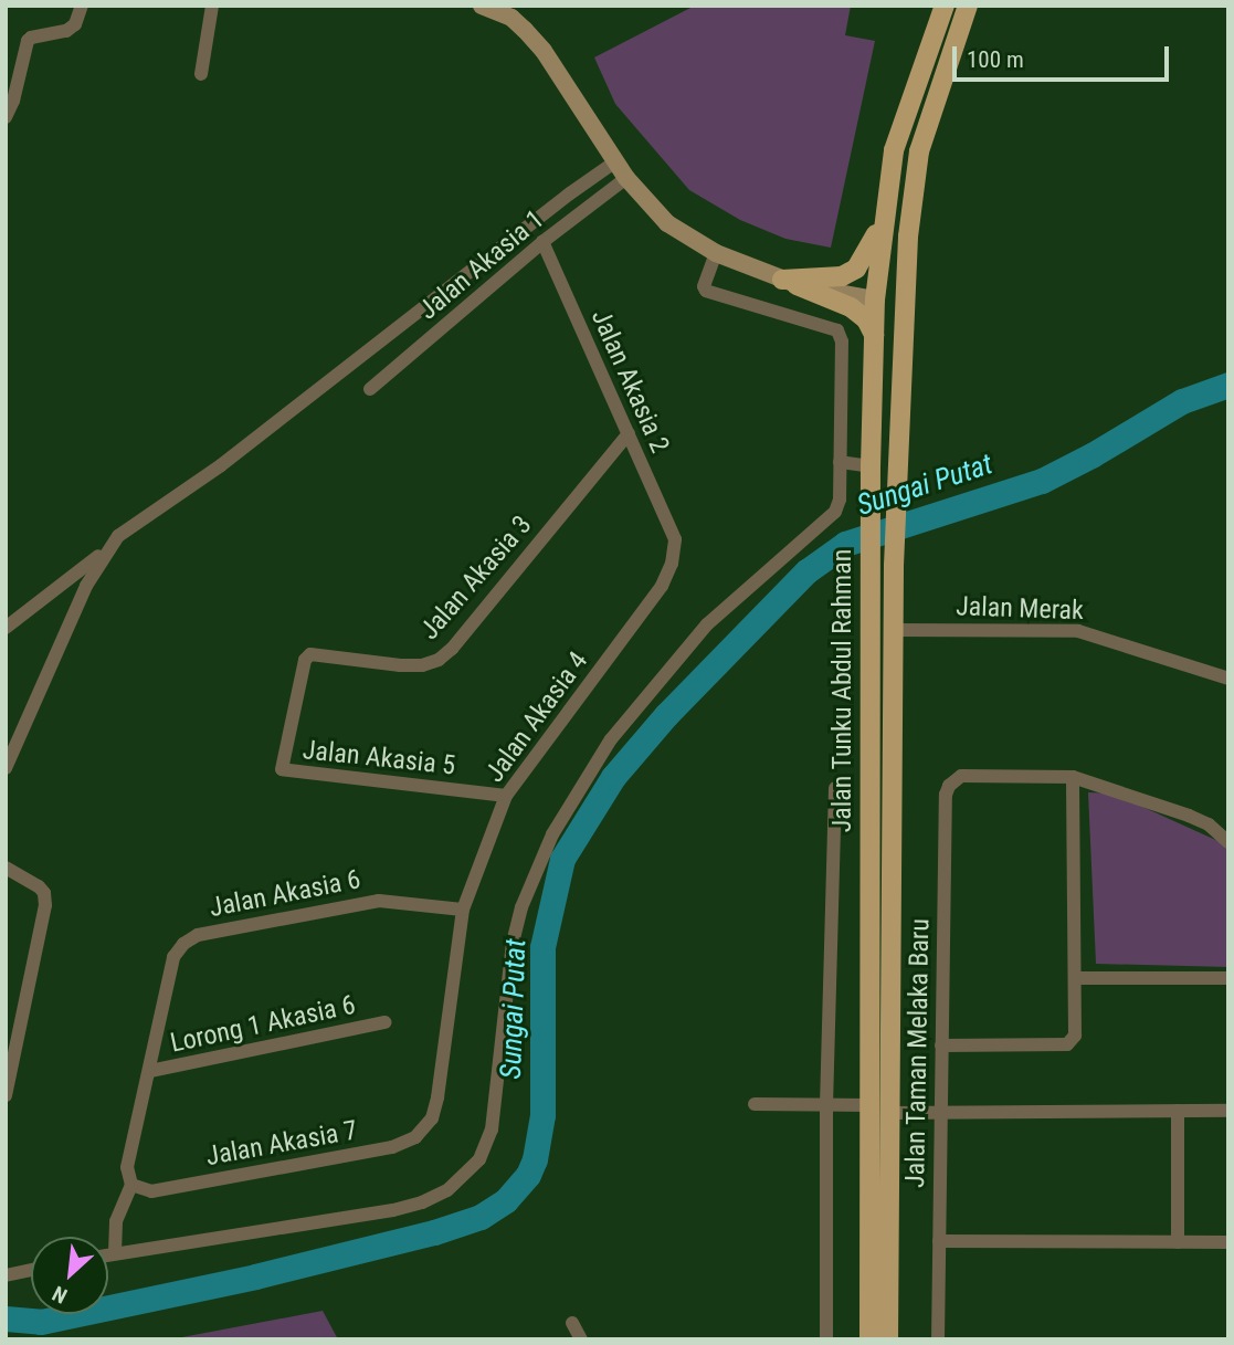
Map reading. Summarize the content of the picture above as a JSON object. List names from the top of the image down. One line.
{"streets":{"main road":["Jalan Tunku Abdul Rahman"],"street":["Jalan Akasia 1","Jalan Akasia 2","Jalan Akasia 3","Jalan Merak","Jalan Akasia 4","Jalan Akasia 5","Jalan Akasia 6","Lorong 1 Akasia 6","Jalan Taman Melaka Baru","Jalan Akasia 7"]},"crossings":[["Jalan Akasia 1","Jalan Akasia 2"],["Jalan Akasia 2","Jalan Akasia 3"],["Jalan Akasia 2","Jalan Akasia 4"],["Jalan Akasia 3","Jalan Akasia 5"],["Jalan Merak","Jalan Tunku Abdul Rahman"],["Jalan Akasia 4","Jalan Akasia 5"],["Jalan Akasia 4","Jalan Akasia 6"],["Jalan Akasia 4","Jalan Akasia 7"],["Jalan Akasia 6","Lorong 1 Akasia 6"],["Jalan Akasia 6","Jalan Akasia 7"]],"water":["Sungai Putat"],"scale_bar":"100 m","north":"bottom left"}
